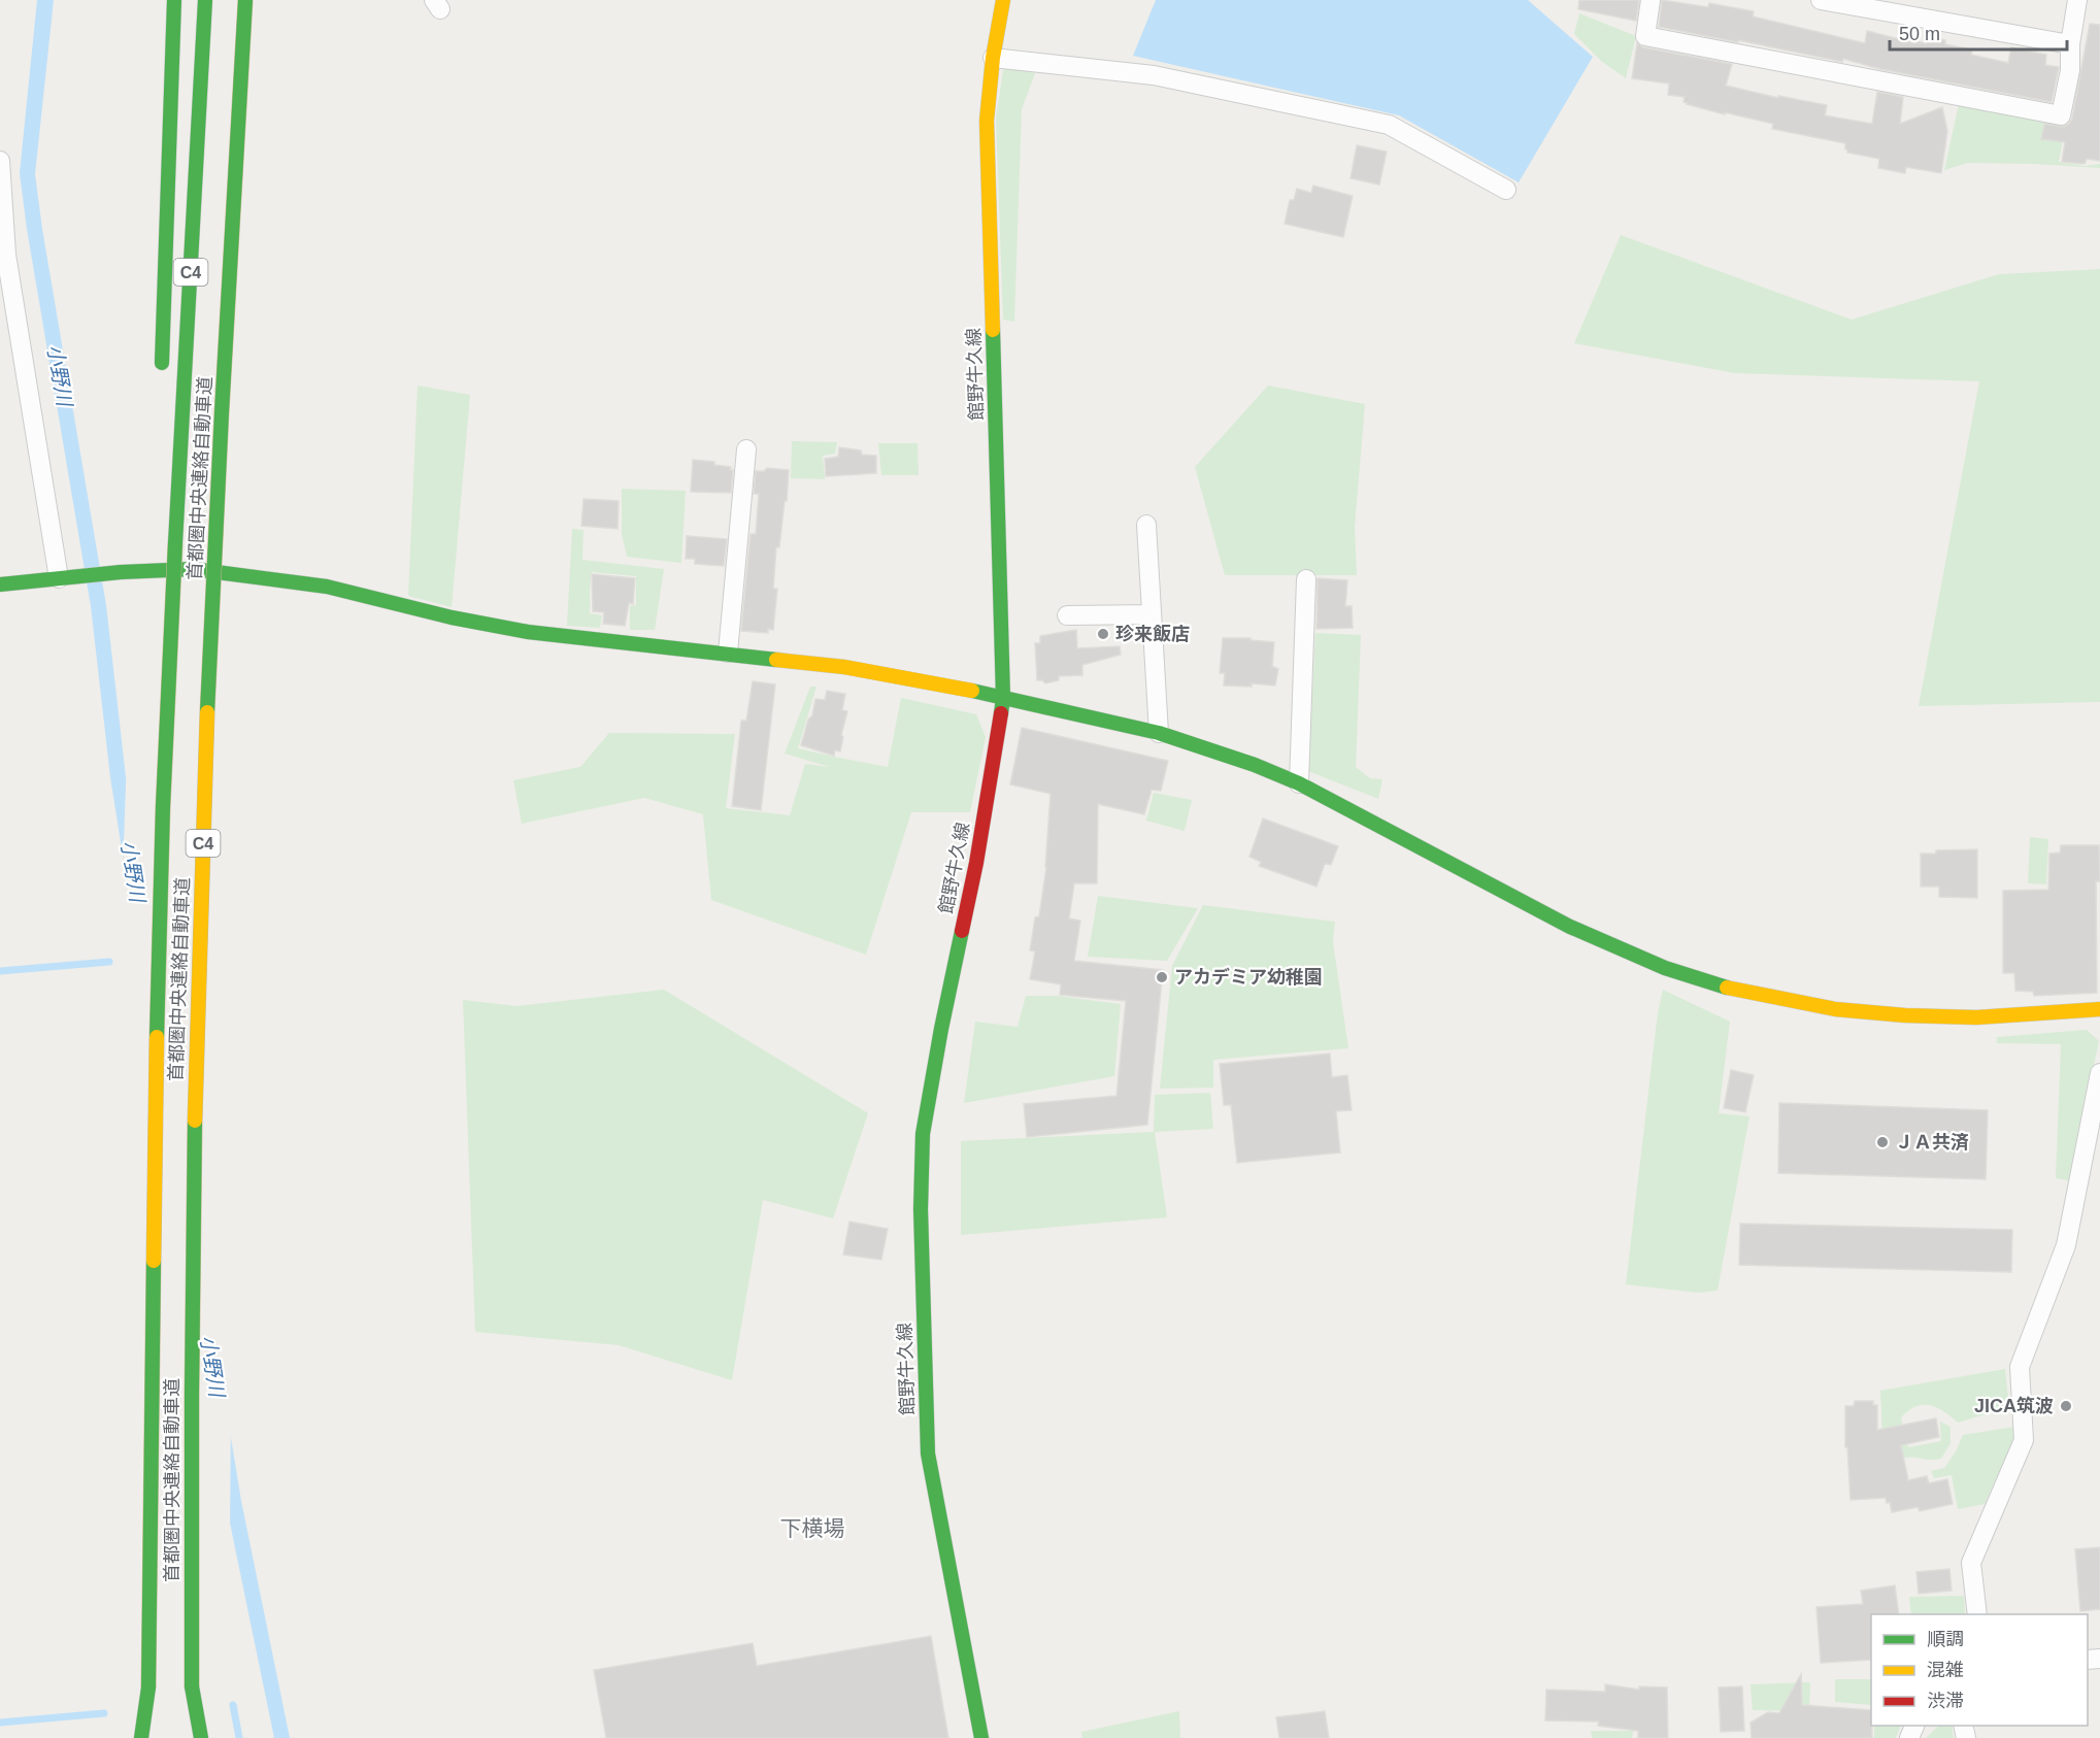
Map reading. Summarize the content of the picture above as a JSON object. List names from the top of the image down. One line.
{"streets":{"main road":["C4","館野牛久線","首都圏中央連絡自動車道"]},"districts":["下横場"],"water":["小野川"],"places":["珍来飯店","アカデミア幼稚園","ＪＡ共済","JICA筑波"],"legend":["順調","混雑","渋滞"],"scale_bar":"50 m"}
